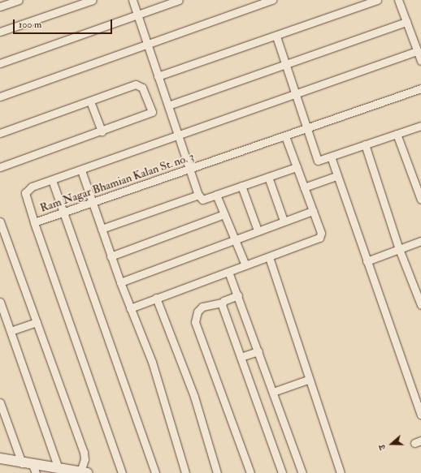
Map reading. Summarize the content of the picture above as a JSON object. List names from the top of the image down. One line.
{"streets":{"street":["Ram Nagar Bhamian Kalan St. no. 3"]},"scale_bar":"100 m","north":"left"}
